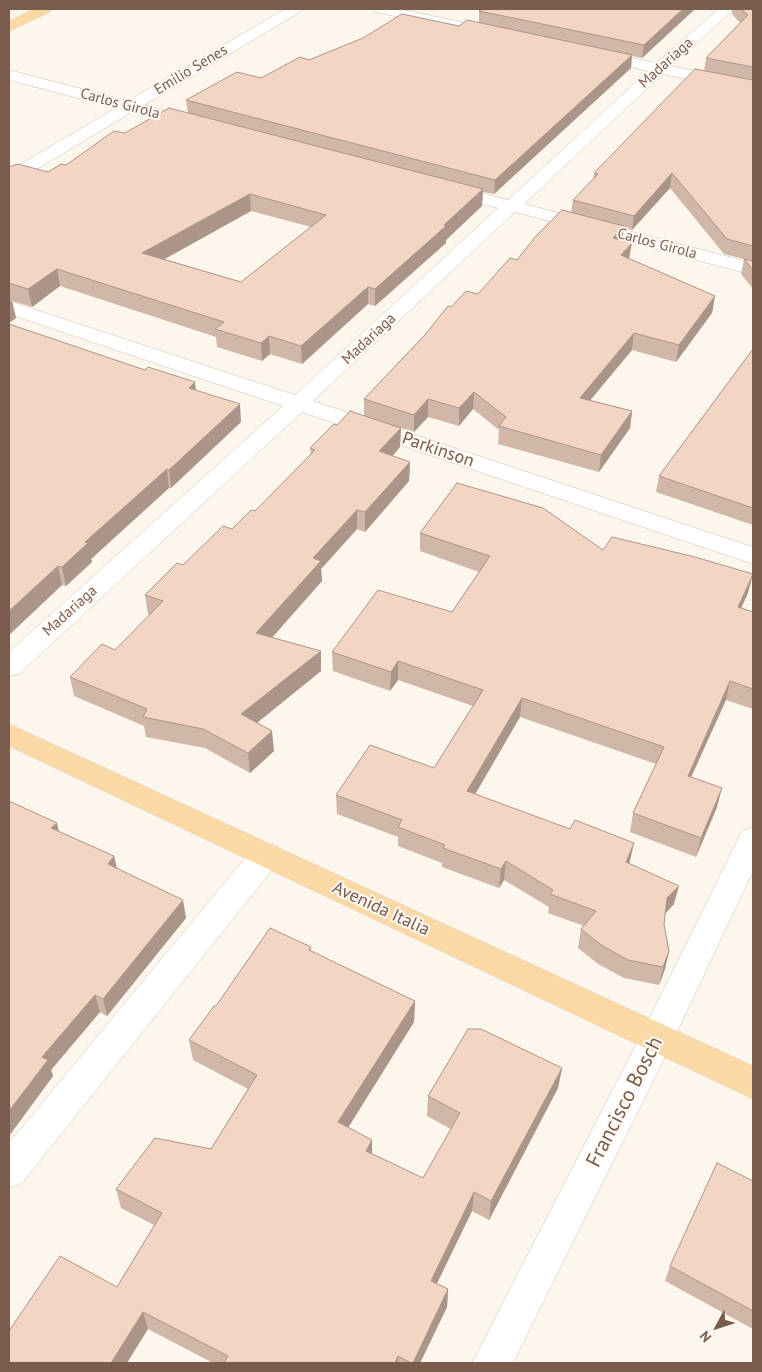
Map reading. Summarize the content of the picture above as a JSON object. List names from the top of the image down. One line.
{"streets":{"main road":["Avenida Italia"],"street":["Madariaga","Emilio Senes","Carlos Girola","Parkinson","Francisco Bosch"]},"crossings":[["Madariaga","Carlos Girola"],["Madariaga","Parkinson"],["Emilio Senes","Carlos Girola"],["Avenida Italia","Francisco Bosch"]],"north":"bottom left"}
